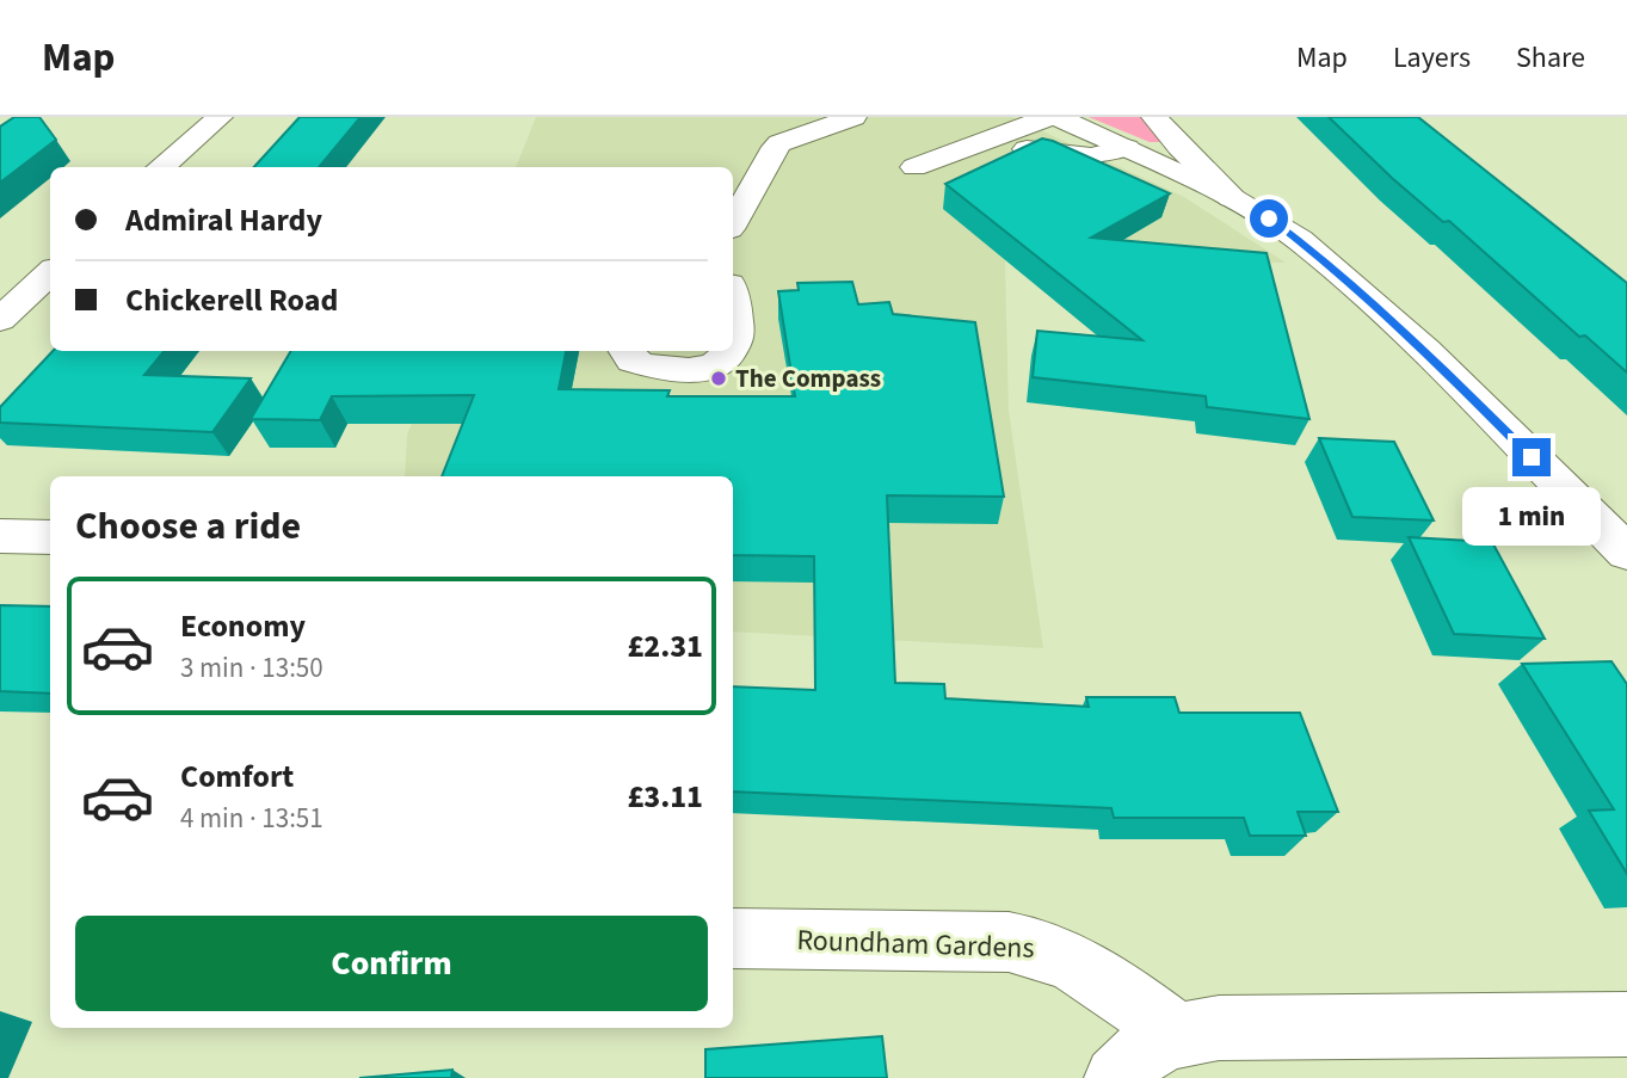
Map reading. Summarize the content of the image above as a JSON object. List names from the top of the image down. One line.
{"streets":{"main road":["Roundham Gardens"]},"places":["The Compass"],"page":{"header":"Map","nav":["Map","Layers","Share"],"banner":["Admiral Hardy","Chickerell Road"],"heading":"Choose a ride","bubble":"1 min","list":[{"name":"Economy","note":"3 min · 13:50","value":"£2.31"},{"name":"Comfort","note":"4 min · 13:51","value":"£3.11"}],"buttons":"Confirm"}}
